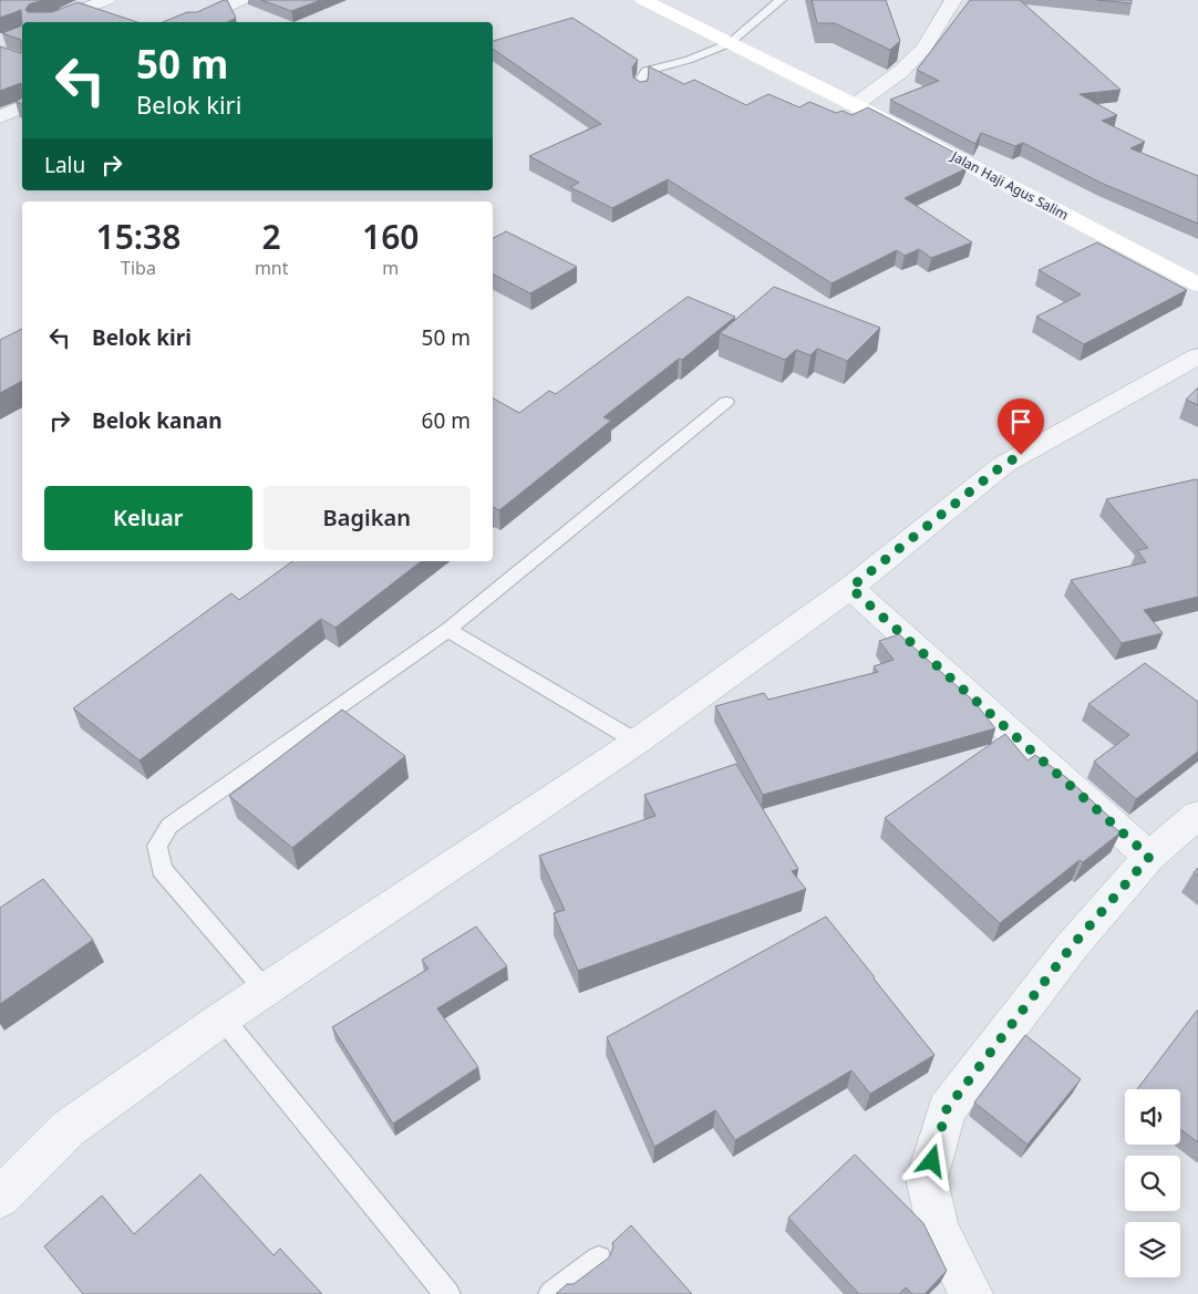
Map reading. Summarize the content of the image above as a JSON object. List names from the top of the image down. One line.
{"streets":{"main road":["Jalan Haji Agus Salim"]},"page":{"turn":["50 m","Belok kiri"],"then":"Lalu","eta":["15:38","Tiba","2","mnt","160","m"],"list":[{"name":"Belok kiri","value":"50 m"},{"name":"Belok kanan","value":"60 m"}],"buttons":["Keluar","Bagikan"]}}
